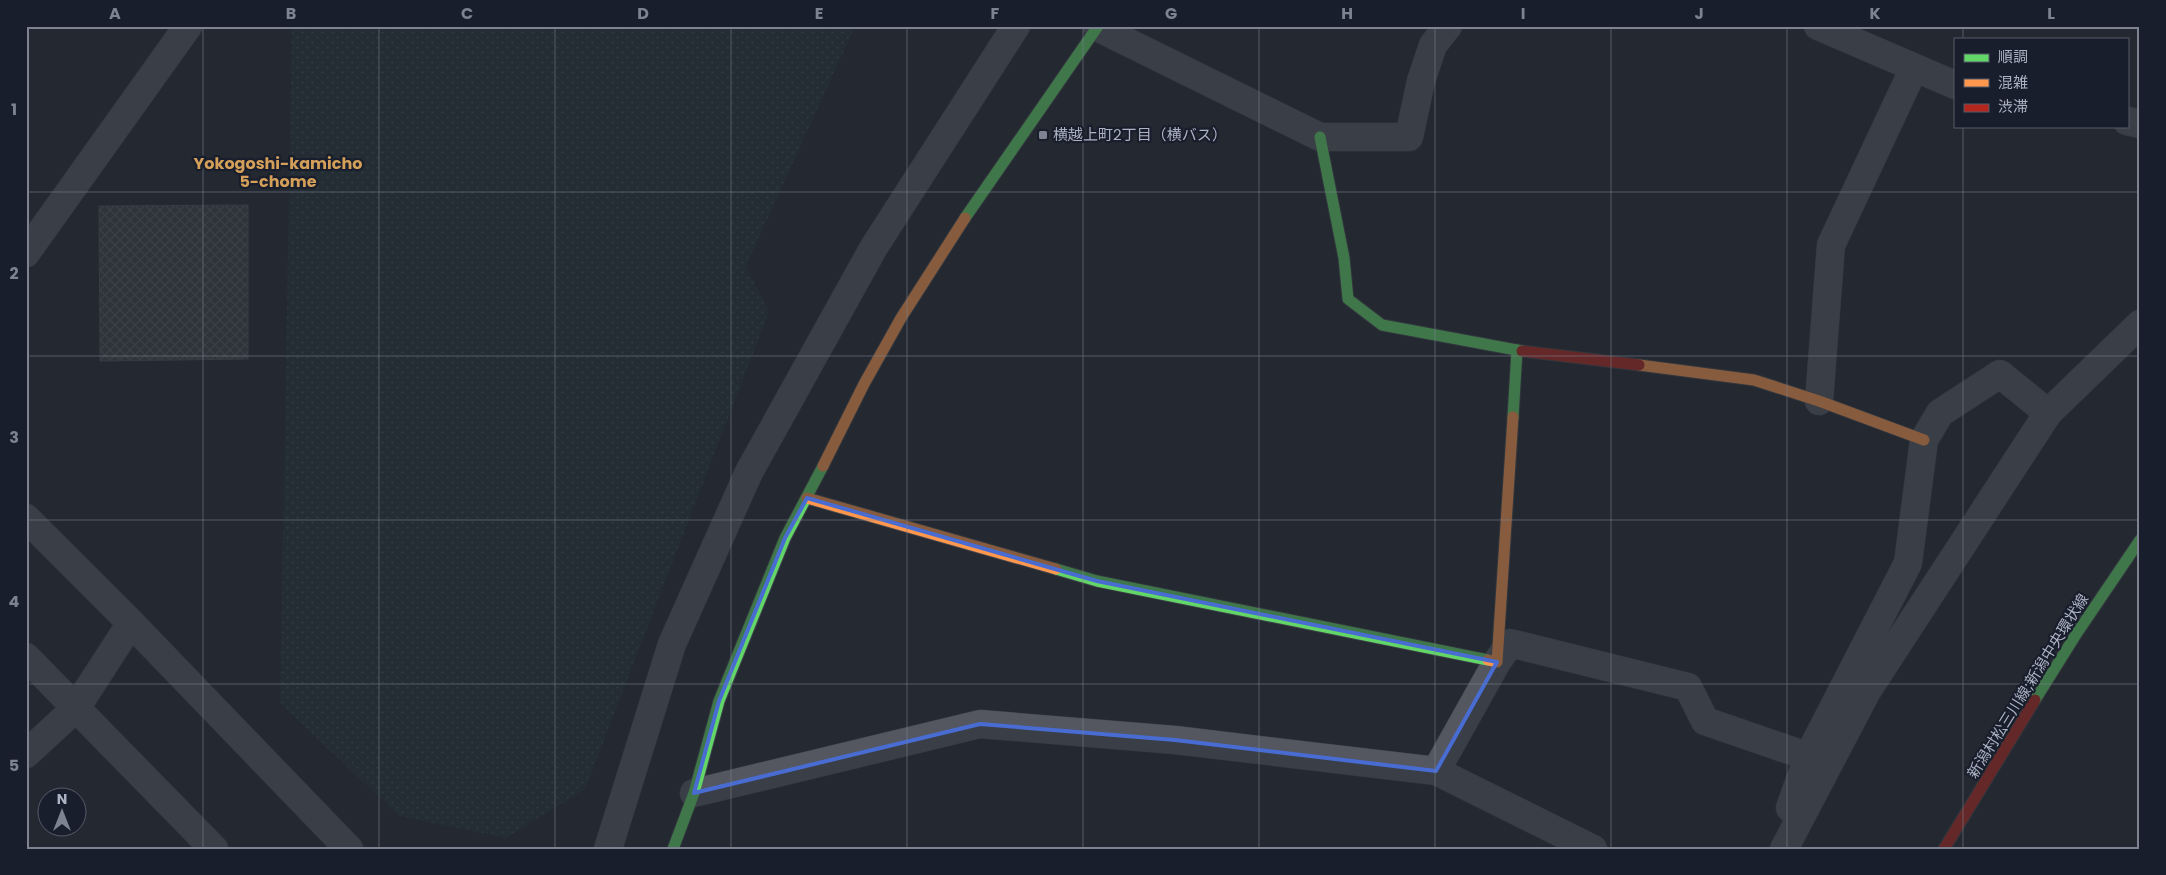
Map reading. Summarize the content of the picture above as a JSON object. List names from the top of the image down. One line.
{"streets":{"street":["新潟村松三川線;新潟中央環状線"]},"districts":["Yokogoshi-kamicho 5-chome"],"places":{"transit":["横越上町2丁目（横バス）"]},"legend":["順調","混雑","渋滞"],"north":"top","grid":{"columns":["A","B","C","D","E","F","G","H","I","J","K","L"],"rows":["1","2","3","4","5"]}}
